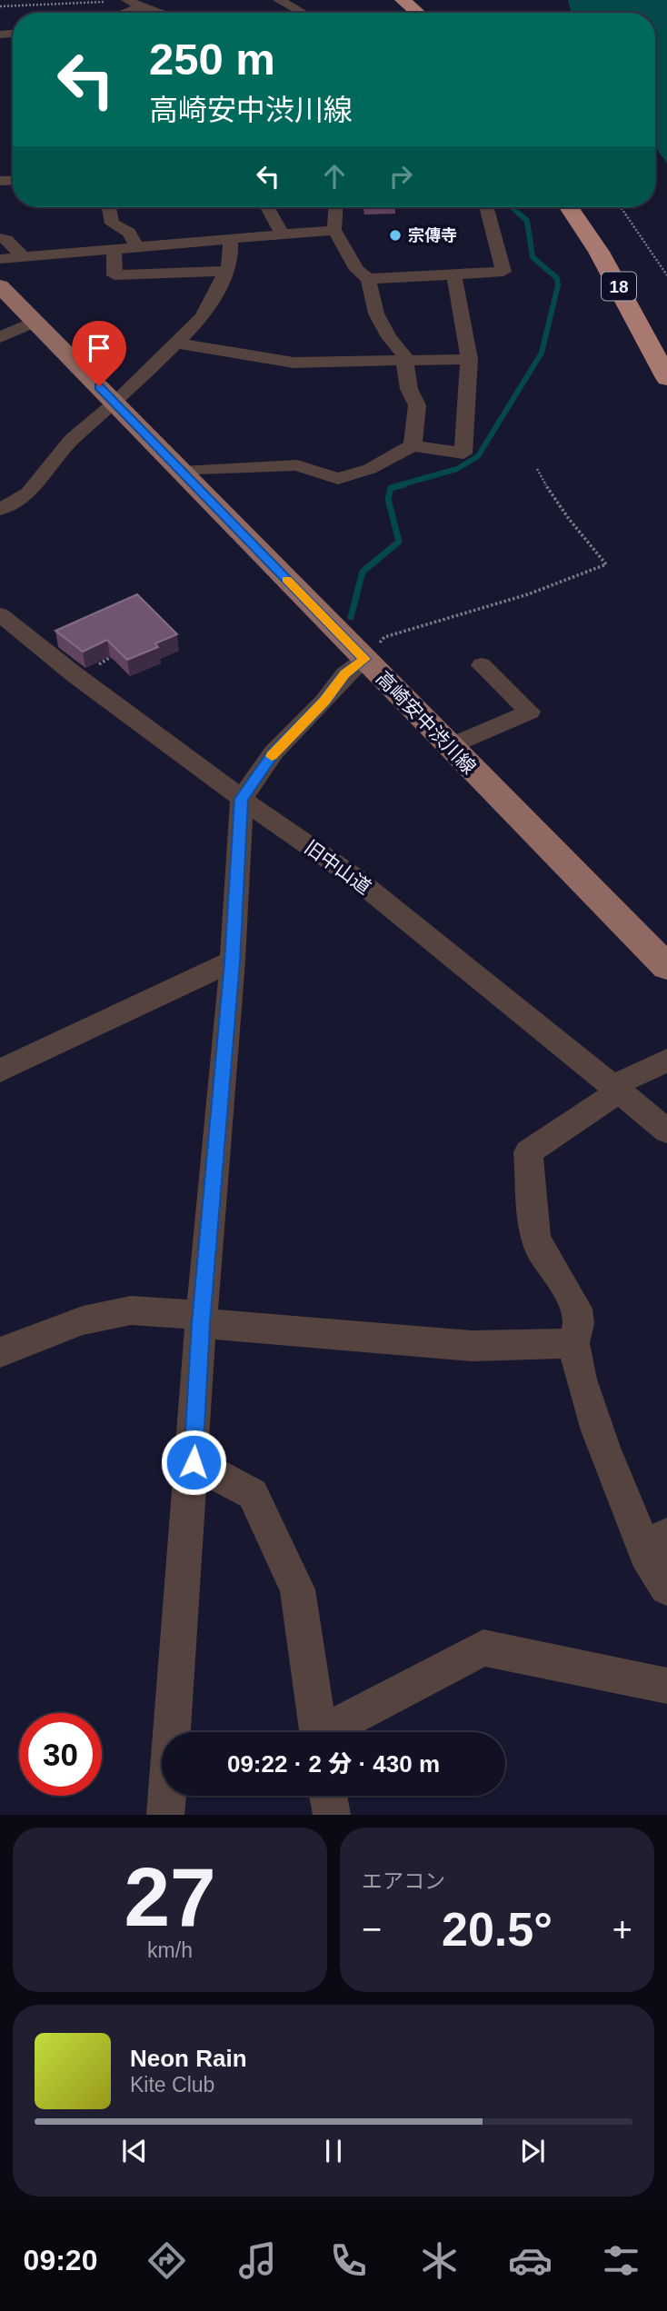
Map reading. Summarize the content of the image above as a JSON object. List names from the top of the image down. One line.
{"streets":{"highway":["18"],"main road":["高崎安中渋川線"],"street":["旧中山道"]},"places":["宗傳寺"],"page":{"turn":["250 m","高崎安中渋川線"],"limit":"30","trip":"09:22 · 2 分 · 430 m","tile":[["27","km/h"],"エアコン"],"heat":["−","20.5°","+"],"song":["Neon Rain","Kite Club"],"tabs":"09:20"}}
